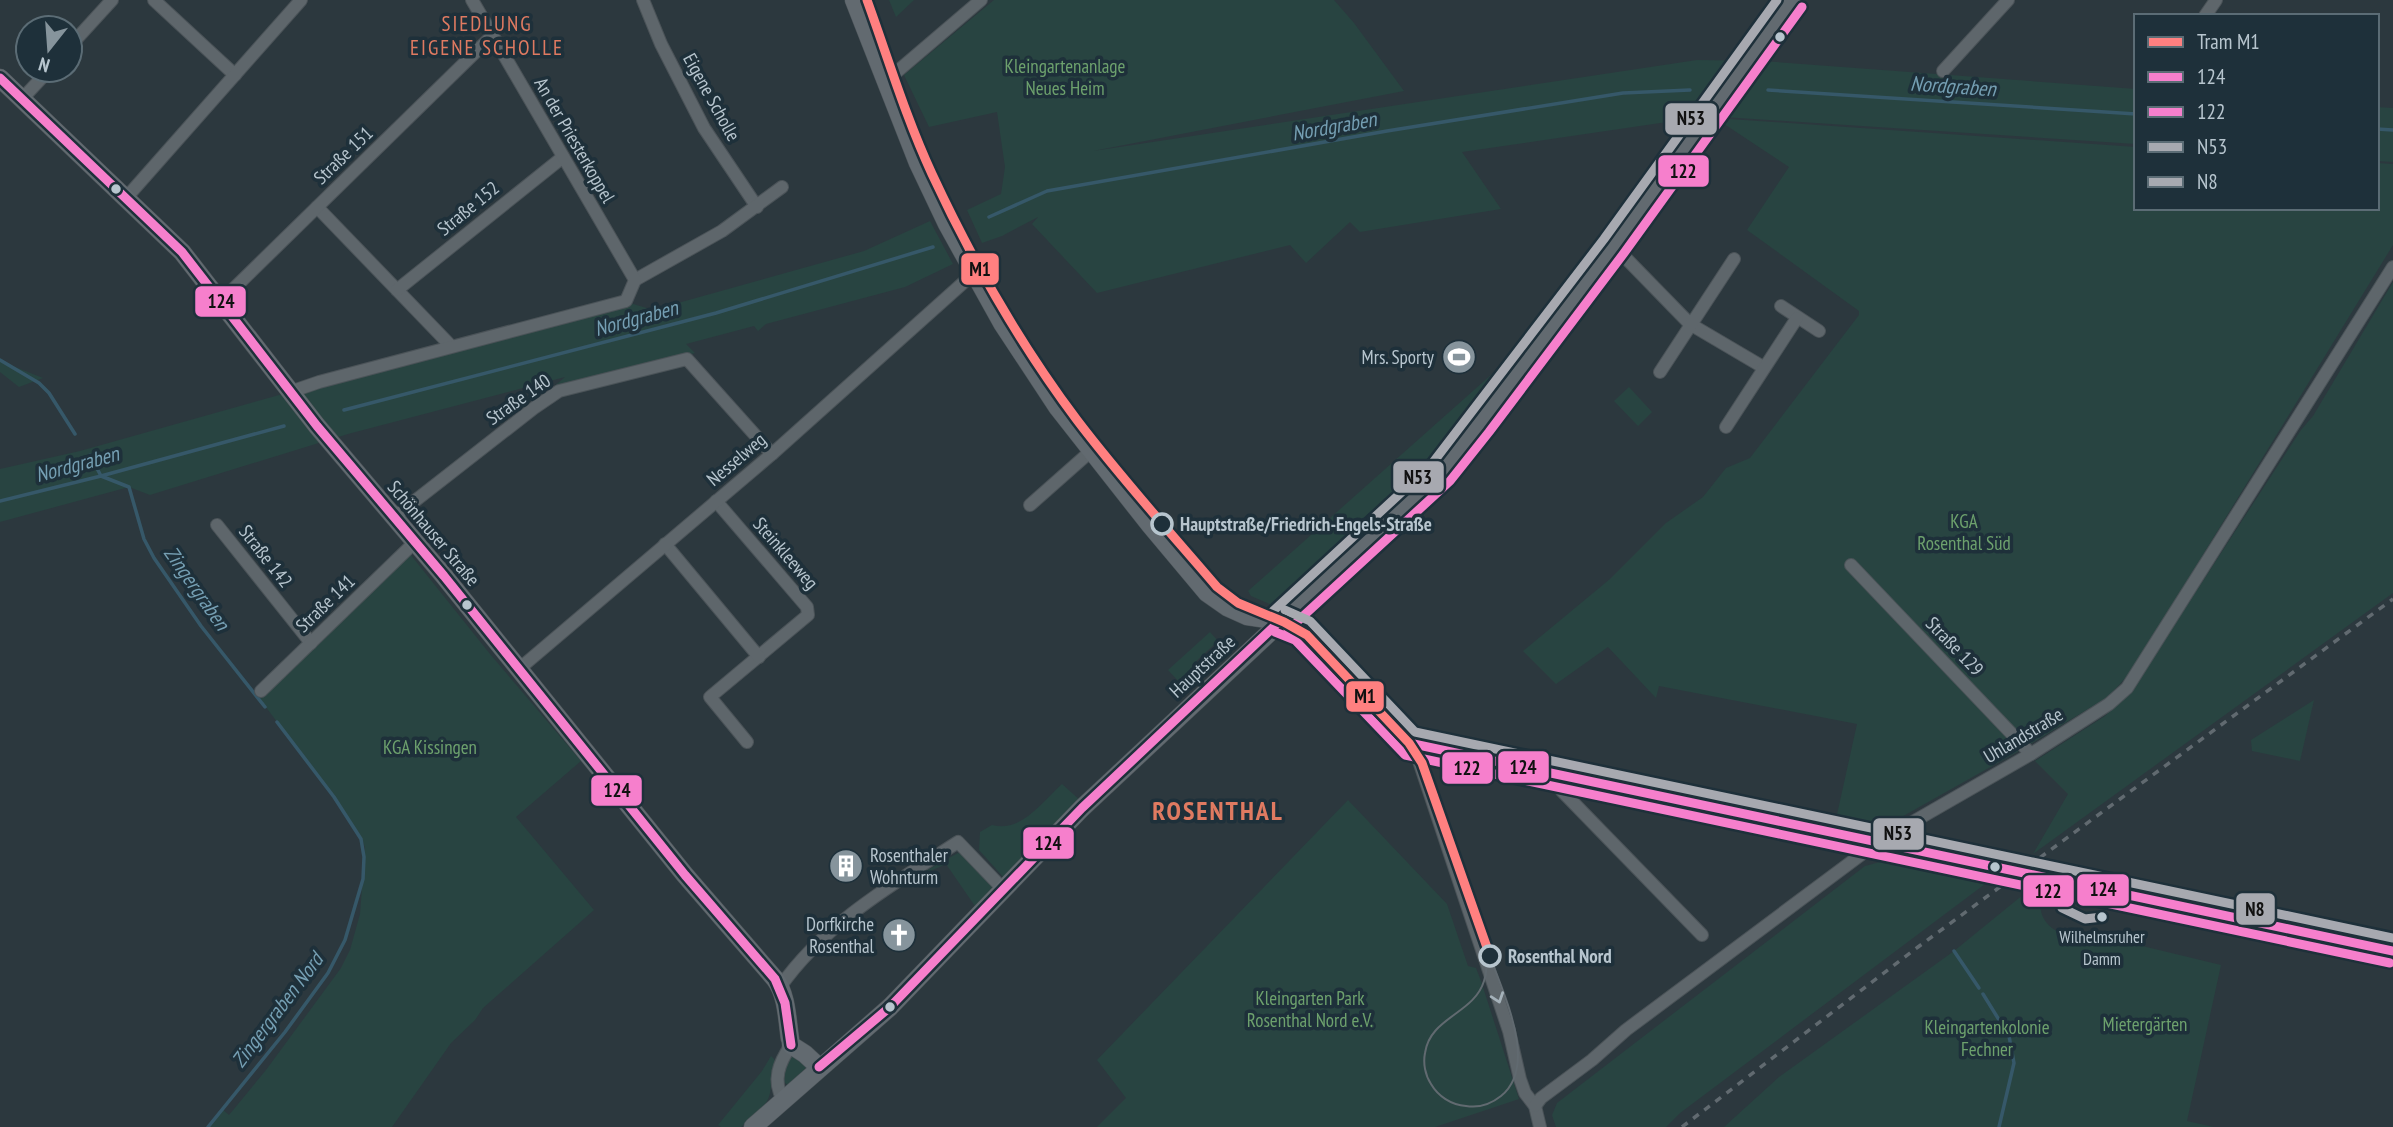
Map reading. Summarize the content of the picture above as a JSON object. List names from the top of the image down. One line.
{"streets":{"main road":["Schönhauser Straße","Hauptstraße"],"street":["Eigene Scholle","An der Priesterkoppel","Straße 151","Straße 152","Straße 140","Nesselweg","Steinkleeweg","Straße 142","Straße 141","Straße 129","Uhlandstraße"]},"crossings":[["An der Priesterkoppel","Straße 151"],["An der Priesterkoppel","Straße 152"],["Straße 151","Schönhauser Straße"],["Straße 140","Nesselweg"],["Straße 140","Schönhauser Straße"],["Nesselweg","Schönhauser Straße"],["Nesselweg","Steinkleeweg"],["Schönhauser Straße","Straße 141"],["Straße 142","Straße 141"],["Straße 129","Uhlandstraße"]],"districts":["SIEDLUNG EIGENE SCHOLLE","ROSENTHAL"],"water":["Nordgraben","Zingergraben","Zingergraben Nord"],"parks":["Kleingartenanlage Neues Heim","KGA Rosenthal Süd","KGA Kissingen","Kleingarten Park Rosenthal Nord e.V.","Mietergärten","Kleingartenkolonie Fechner"],"places":{"sports":["Mrs. Sporty"],"other":["Hauptstraße/Friedrich-Engels-Straße","Wilhelmsruher Damm","Rosenthal Nord"],"building":["Rosenthaler Wohnturm"],"church":["Dorfkirche Rosenthal"]},"lines":["tram line M1","transit line N53","transit line 122","transit line 124","transit line N8"],"legend":["Tram M1","124","122","N53","N8"],"north":"bottom"}
